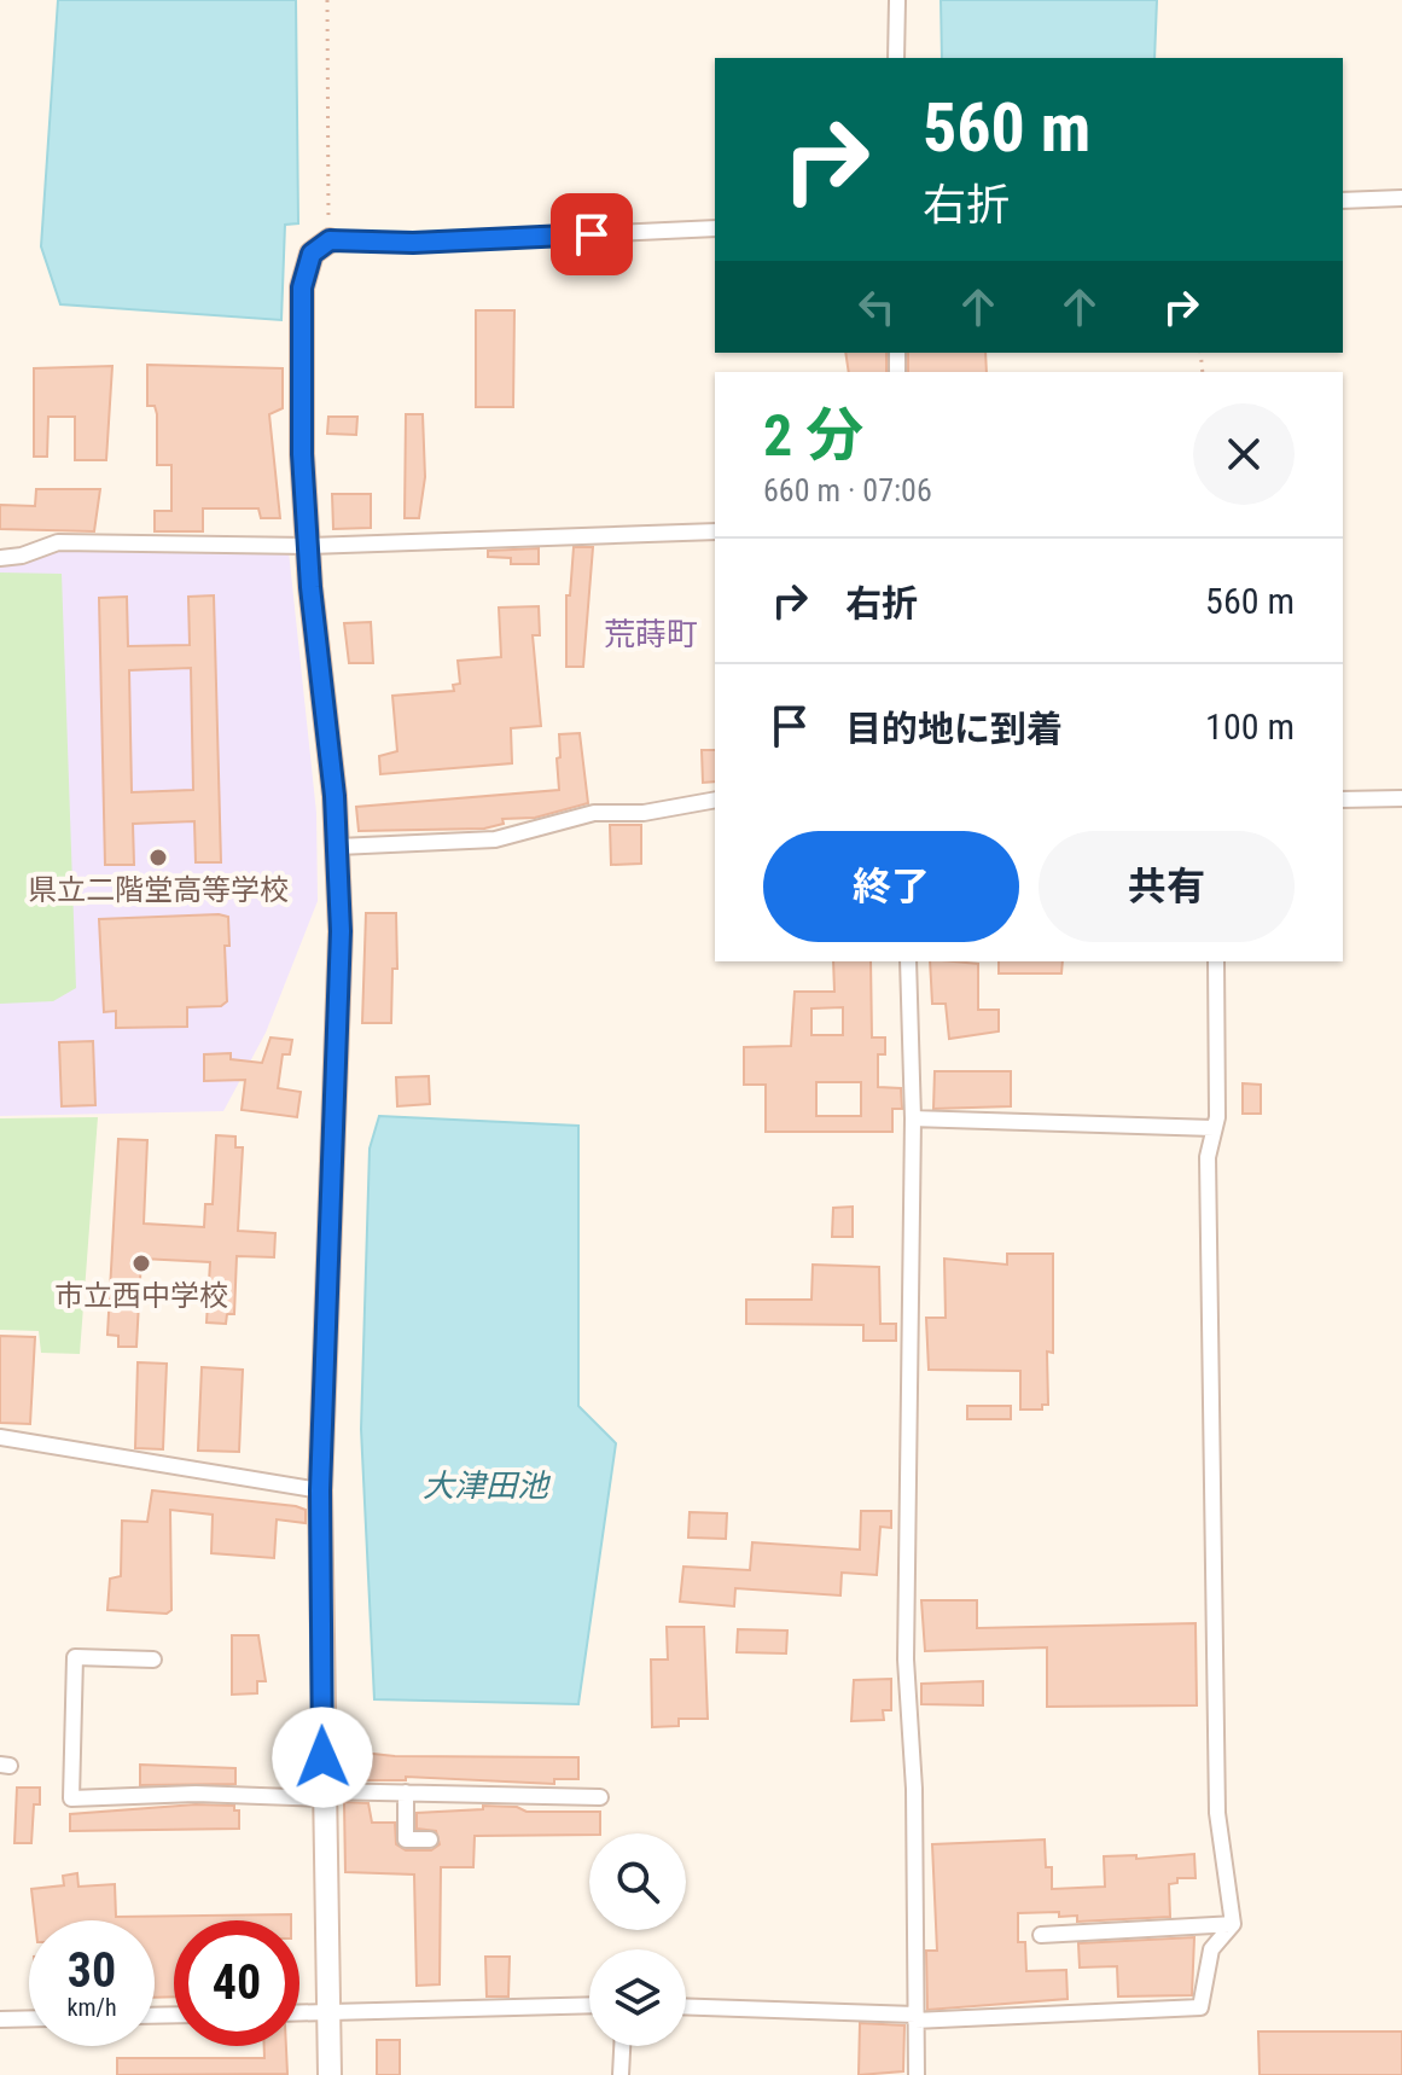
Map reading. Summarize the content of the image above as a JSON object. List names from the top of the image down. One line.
{"districts":["荒蒔町"],"water":["大津田池"],"places":["県立二階堂高等学校","市立西中学校"],"page":{"turn":["560 m","右折"],"heading":["2 分","660 m · 07:06"],"list":[{"name":"右折","value":"560 m"},{"name":"目的地に到着","value":"100 m"}],"buttons":["終了","共有"],"speed":"30 km/h","limit":"40"}}
